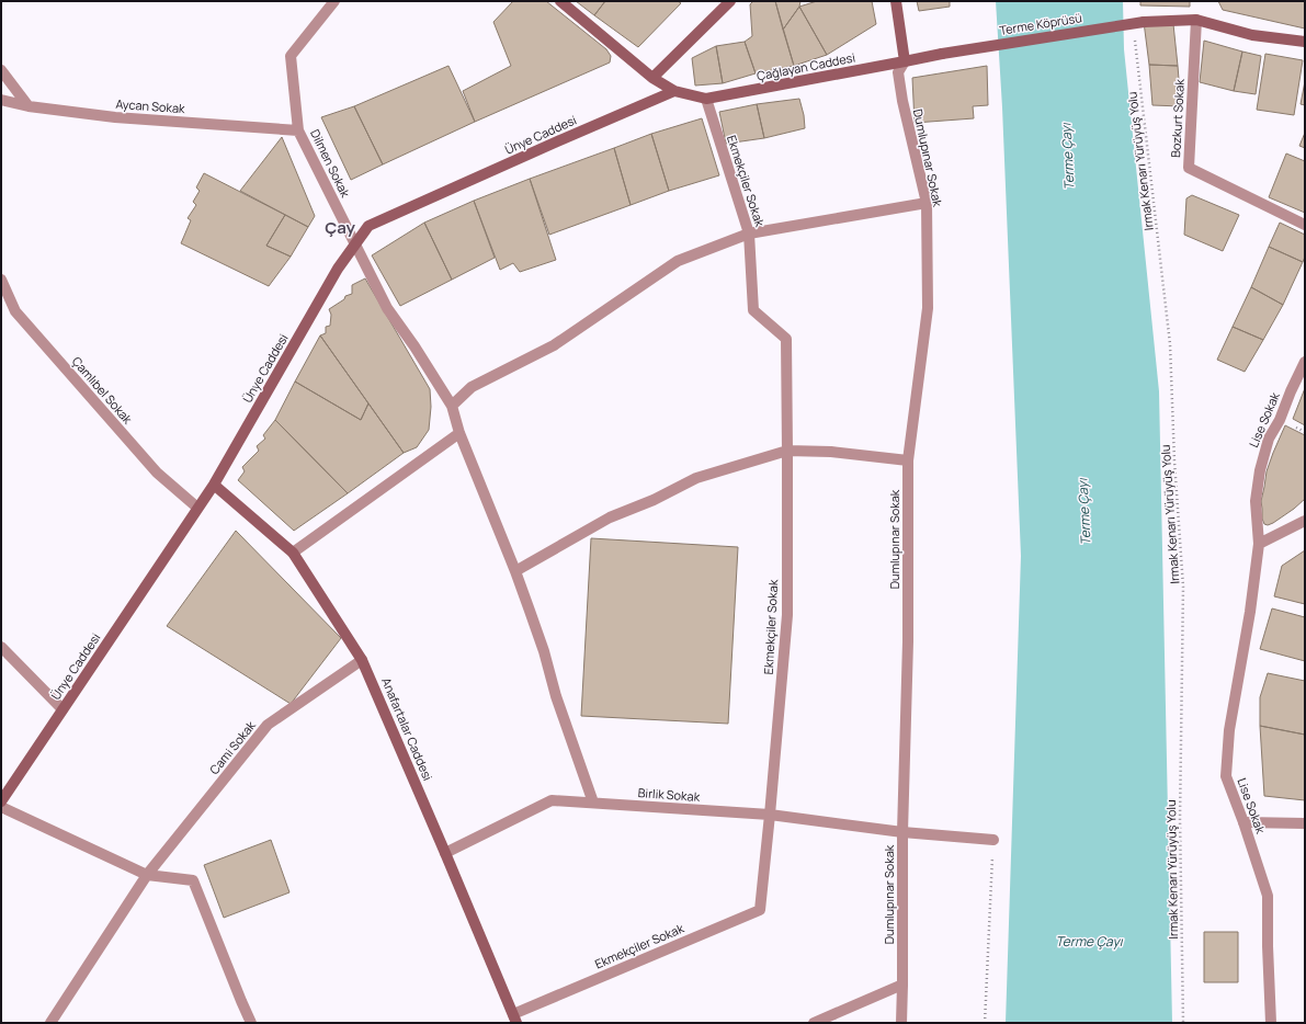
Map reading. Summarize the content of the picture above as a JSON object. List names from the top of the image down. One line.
{"streets":{"main road":["Terme Köprüsü","Çağlayan Caddesi","Ünye Caddesi","Anafartalar Caddesi"],"street":["Aycan Sokak","Bozkurt Sokak","Dumlupınar Sokak","Dilmen Sokak","Ekmekçiler Sokak","Çamlıbel Sokak","Lise Sokak","Cami Sokak","Birlik Sokak"],"path":["Irmak Kenarı Yürüyüş Yolu"]},"crossings":[["Terme Köprüsü","Çağlayan Caddesi"],["Terme Köprüsü","Bozkurt Sokak"],["Terme Köprüsü","Irmak Kenarı Yürüyüş Yolu"],["Çağlayan Caddesi","Ünye Caddesi"],["Çağlayan Caddesi","Dumlupınar Sokak"],["Çağlayan Caddesi","Ekmekçiler Sokak"],["Aycan Sokak","Dilmen Sokak"],["Ünye Caddesi","Dilmen Sokak"],["Ünye Caddesi","Çamlıbel Sokak"],["Ünye Caddesi","Anafartalar Caddesi"],["Dumlupınar Sokak","Birlik Sokak"],["Dilmen Sokak","Birlik Sokak"],["Ekmekçiler Sokak","Anafartalar Caddesi"],["Ekmekçiler Sokak","Birlik Sokak"],["Anafartalar Caddesi","Cami Sokak"],["Anafartalar Caddesi","Birlik Sokak"]],"districts":["Çay"],"water":["Terme Çayı"]}
